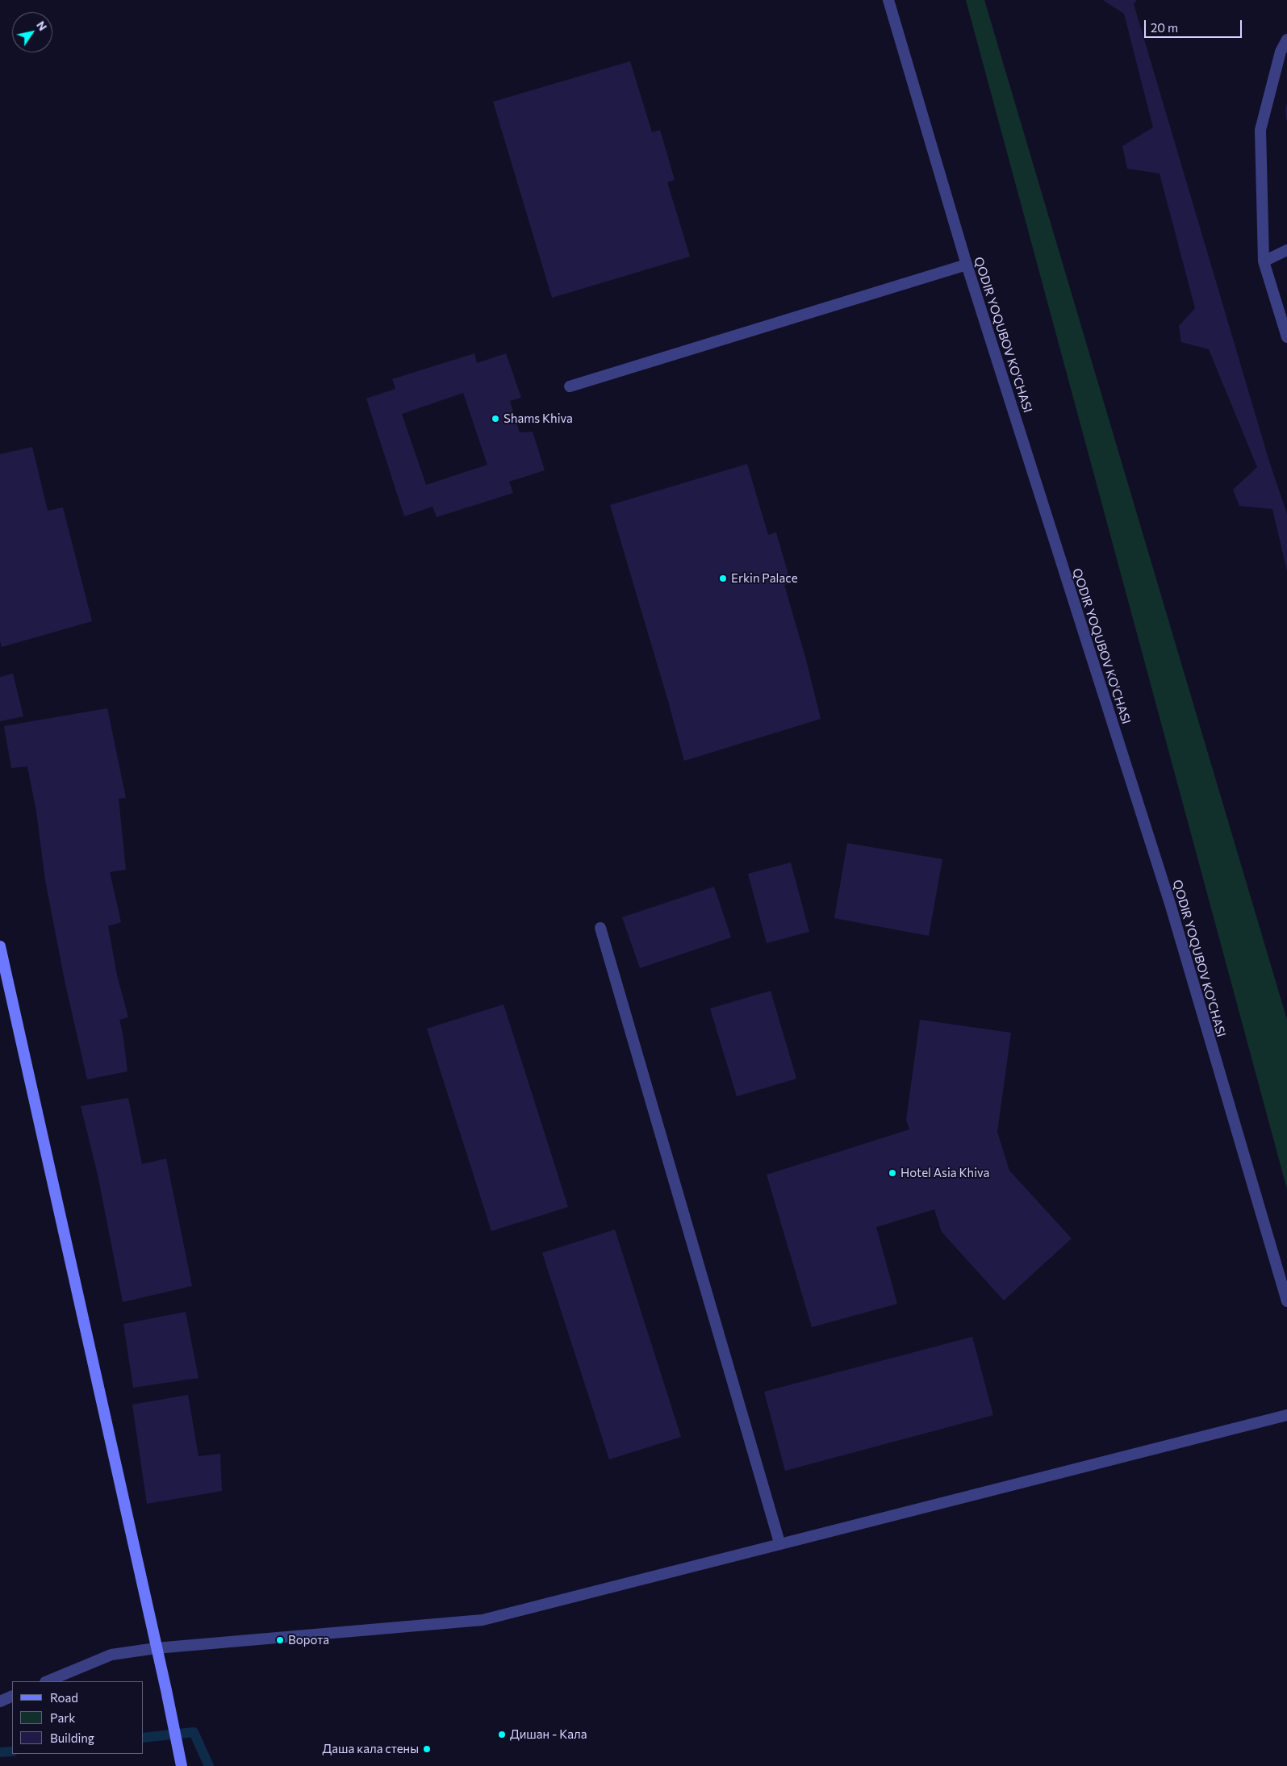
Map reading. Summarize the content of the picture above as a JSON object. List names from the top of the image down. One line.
{"streets":{"street":["QODIR YOQUBOV KO'CHASI"]},"places":["Shams Khiva","Erkin Palace","Hotel Asia Khiva","Ворота","Дишан - Кала","Даша кала стены"],"legend":["Road","Park","Building"],"scale_bar":"20 m","north":"top right"}
